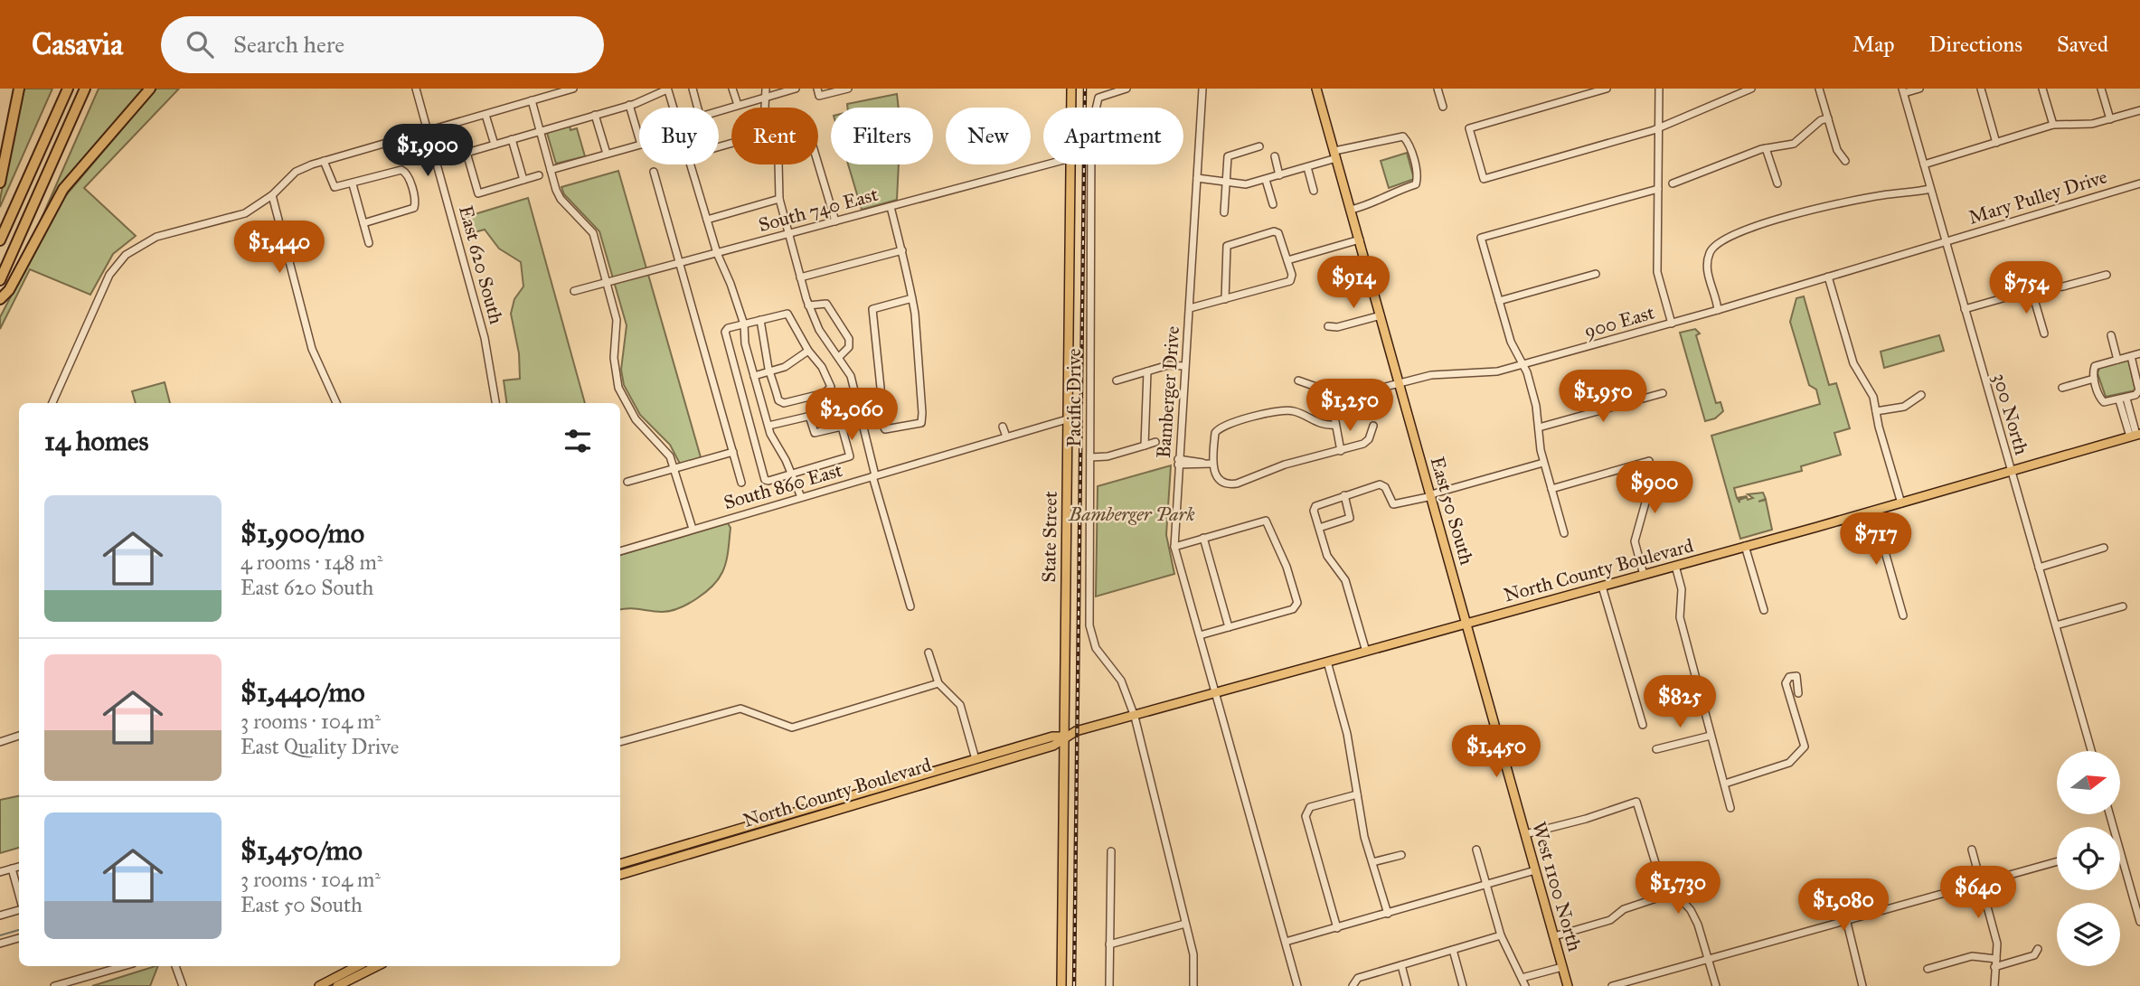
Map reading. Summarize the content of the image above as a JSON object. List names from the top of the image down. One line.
{"streets":{"main road":["East 50 South","State Street","North County Boulevard","West 1100 North"],"street":["Mary Pulley Drive","South 740 East","East 620 South","900 East","Bamberger Drive","Pacific Drive","300 North","South 860 East"]},"crossings":[["Mary Pulley Drive","900 East"],["Mary Pulley Drive","300 North"],["900 East","300 North"],["900 East","East 50 South"],["Bamberger Drive","North County Boulevard"],["Pacific Drive","North County Boulevard"],["300 North","North County Boulevard"],["South 860 East","State Street"],["East 50 South","North County Boulevard"],["East 50 South","West 1100 North"],["State Street","North County Boulevard"]],"parks":["Bamberger Park"],"north":"right","page":{"header":"Casavia","search":"Search here","nav":["Map","Directions","Saved"],"chip":["Buy","Rent","Filters","New","Apartment"],"price":["$1,900","$1,440","$914","$754","$1,950","$1,250","$2,060","$900","$717","$825","$1,450","$1,730","$640","$1,080"],"heading":"14 homes","list":[{"name":"$1,900/mo","note":"4 rooms · 148 m² · East 620 South"},{"name":"$1,440/mo","note":"3 rooms · 104 m² · East Quality Drive"},{"name":"$1,450/mo","note":"3 rooms · 104 m² · East 50 South"}]}}
